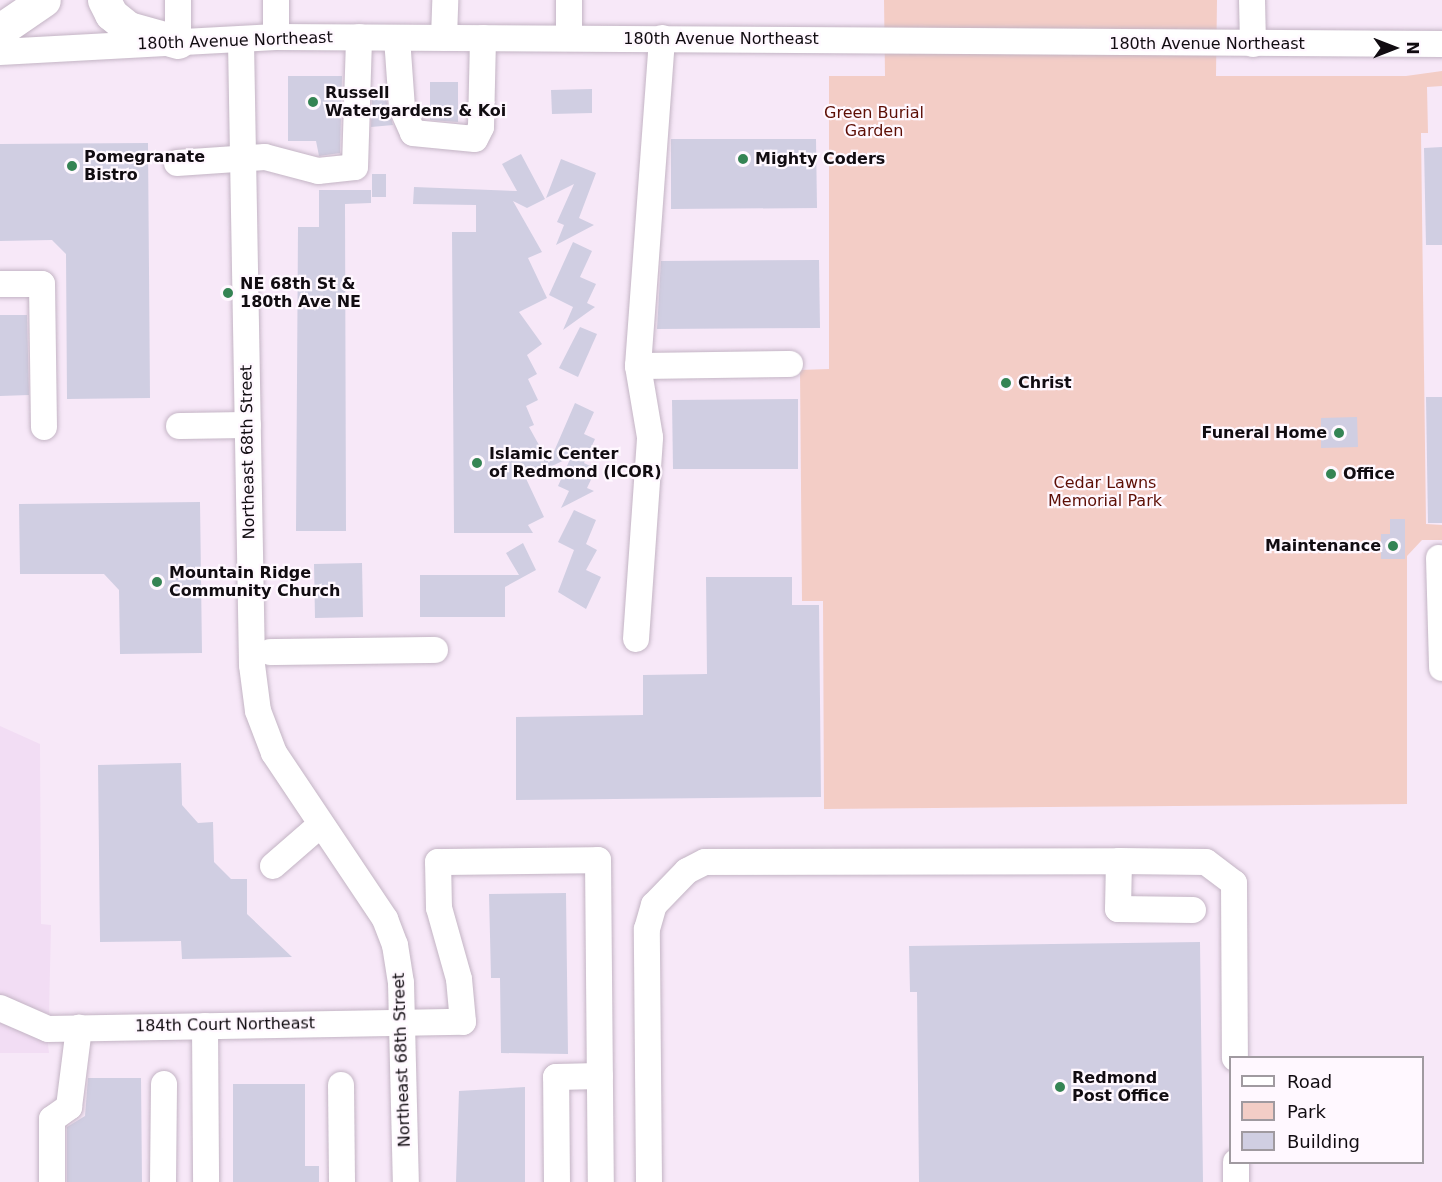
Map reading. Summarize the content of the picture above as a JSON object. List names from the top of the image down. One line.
{"streets":{"street":["180th Avenue Northeast","Northeast 68th Street","184th Court Northeast"]},"crossings":[["180th Avenue Northeast","Northeast 68th Street"],["Northeast 68th Street","184th Court Northeast"]],"parks":["Green Burial Garden","Cedar Lawns Memorial Park"],"places":["Russell Watergardens & Koi","Mighty Coders","Pomegranate Bistro","NE 68th St & 180th Ave NE","Christ","Funeral Home","Islamic Center of Redmond (ICOR)","Office","Maintenance","Mountain Ridge Community Church","Redmond Post Office"],"legend":["Road","Park","Building"],"north":"right"}
